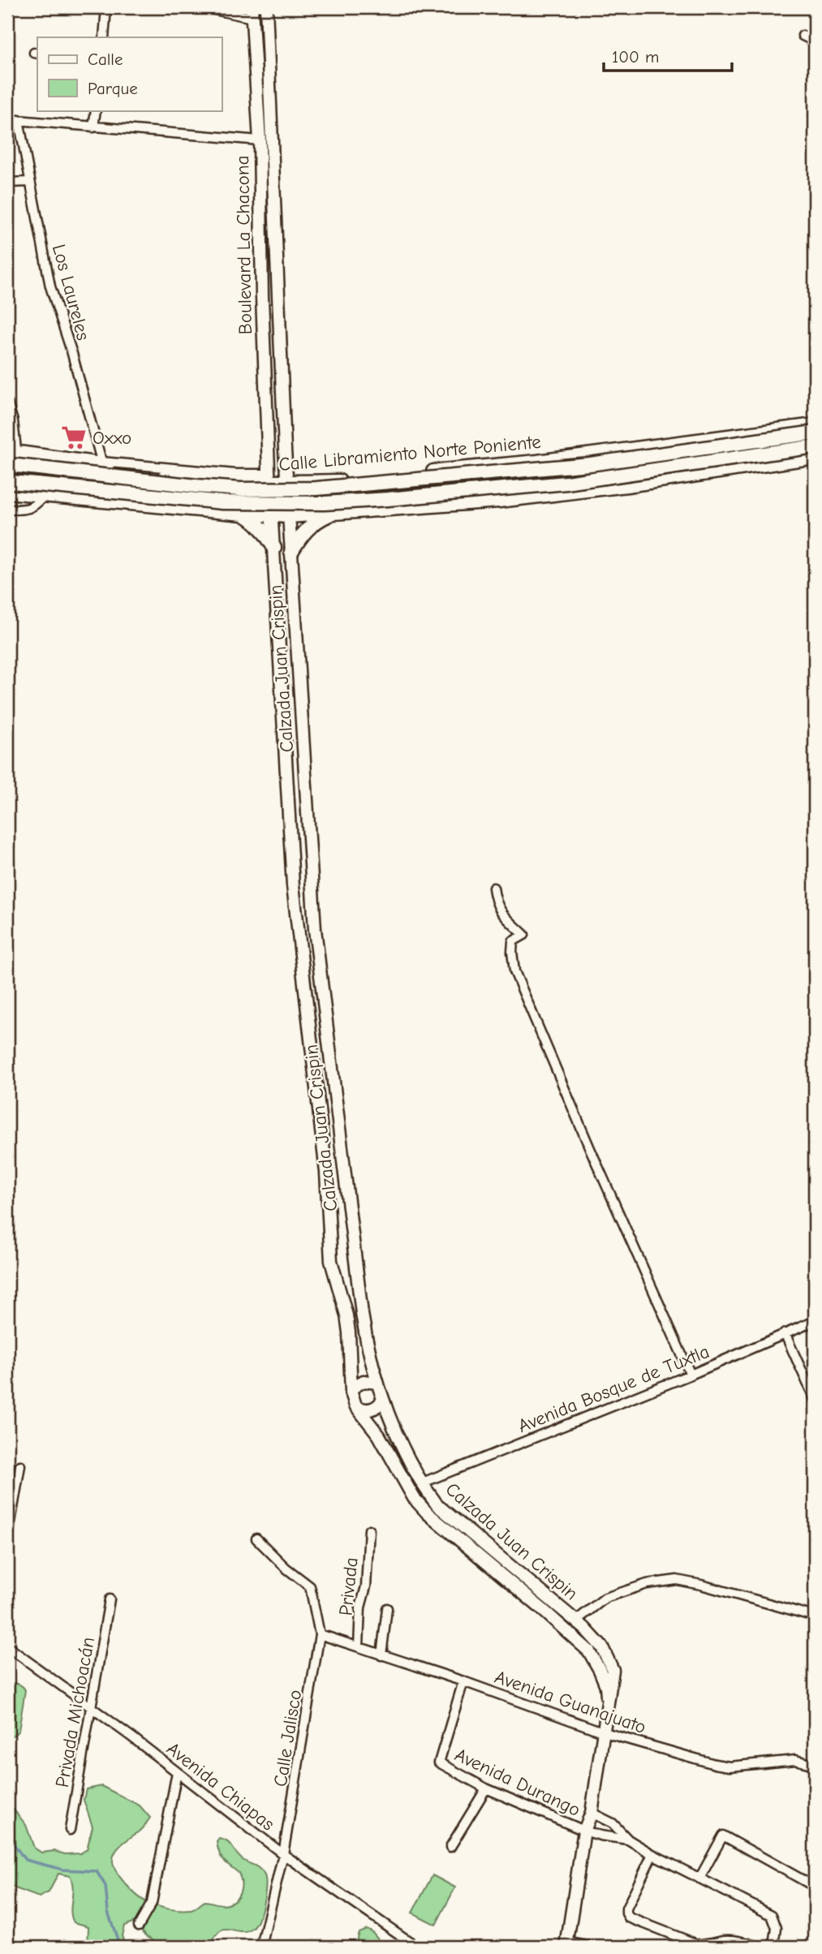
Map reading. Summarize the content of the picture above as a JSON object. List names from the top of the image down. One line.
{"streets":{"main road":["Boulevard La Chacona","Calle Libramiento Norte Poniente","Calzada Juan Crispin"],"street":["Los Laureles","Avenida Bosque de Tuxtla","Privada","Avenida Guanajuato","Privada Michoacán","Calle Jalisco","Avenida Durango","Avenida Chiapas"]},"crossings":[["Boulevard La Chacona","Calle Libramiento Norte Poniente"],["Boulevard La Chacona","Calzada Juan Crispin"],["Los Laureles","Calle Libramiento Norte Poniente"],["Calle Libramiento Norte Poniente","Calzada Juan Crispin"],["Calzada Juan Crispin","Avenida Bosque de Tuxtla"],["Calzada Juan Crispin","Avenida Guanajuato"],["Calzada Juan Crispin","Avenida Durango"],["Privada","Avenida Guanajuato"],["Avenida Guanajuato","Calle Jalisco"],["Avenida Guanajuato","Avenida Durango"],["Privada Michoacán","Avenida Chiapas"],["Calle Jalisco","Avenida Chiapas"]],"places":{"supermarket":["Oxxo"]},"legend":["Calle","Parque"],"scale_bar":"100 m"}
